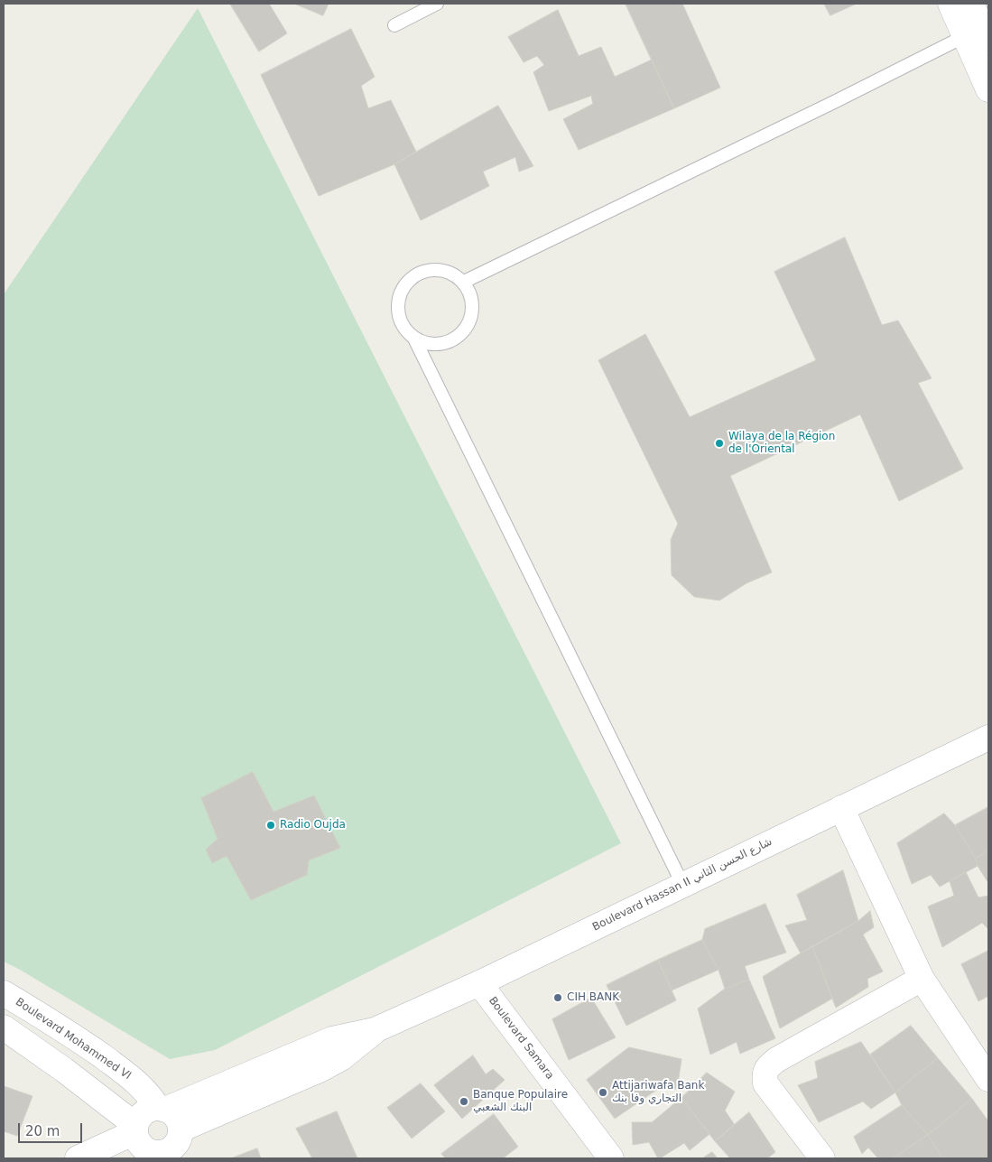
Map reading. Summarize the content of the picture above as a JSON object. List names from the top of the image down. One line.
{"streets":{"main road":["Boulevard Hassan II شارع الحسن الثاني","Boulevard Samara","Boulevard Mohammed VI"]},"crossings":[["Boulevard Hassan II شارع الحسن الثاني","Boulevard Samara"],["Boulevard Hassan II شارع الحسن الثاني","Boulevard Mohammed VI"]],"places":["Wilaya de la Région de l'Oriental","Radio Oujda","CIH BANK","Attijariwafa Bank التجاري وفا بنك","Banque Populaire البنك الشعبي"],"scale_bar":"20 m"}
